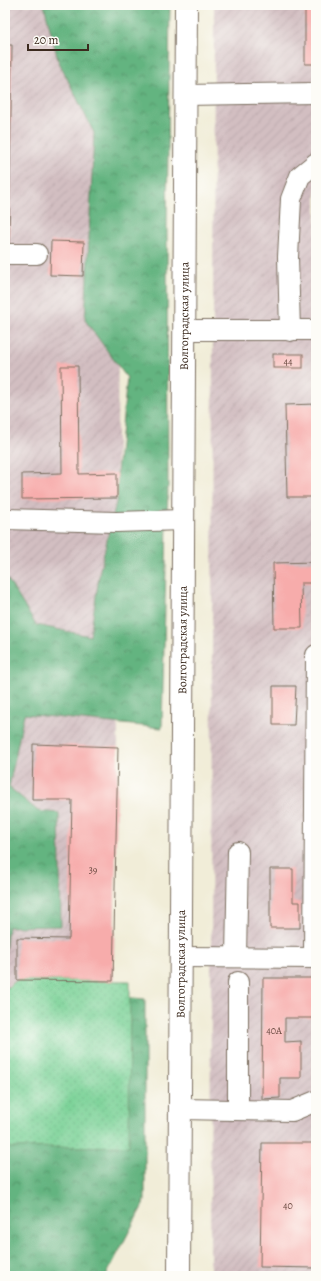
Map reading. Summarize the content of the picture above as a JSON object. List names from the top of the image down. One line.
{"streets":{"main road":["Волгоградская улица"]},"house_numbers":["44","39","40А","40"],"scale_bar":"20 m"}
